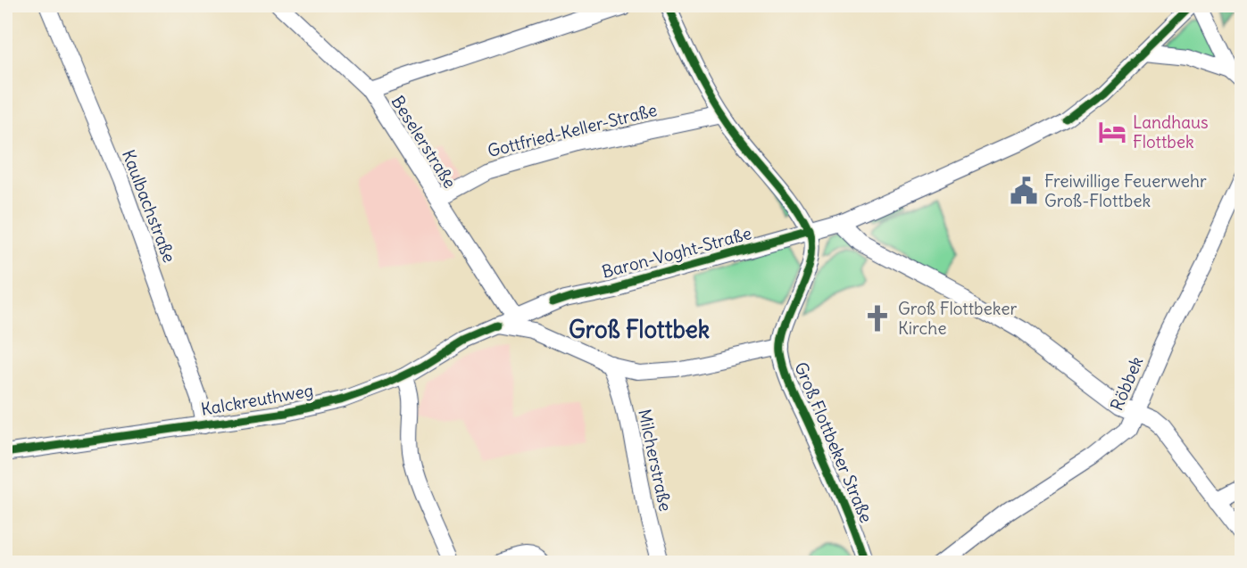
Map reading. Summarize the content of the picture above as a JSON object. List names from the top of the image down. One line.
{"streets":{"street":["Gottfried-Keller-Straße","Beselerstraße","Kaulbachstraße","Baron-Voght-Straße","Röbbek","Kalckreuthweg","Groß Flottbeker Straße","Milcherstraße"]},"crossings":[["Gottfried-Keller-Straße","Beselerstraße"],["Beselerstraße","Baron-Voght-Straße"],["Kaulbachstraße","Kalckreuthweg"],["Baron-Voght-Straße","Kalckreuthweg"],["Baron-Voght-Straße","Groß Flottbeker Straße"]],"districts":["Groß Flottbek"],"places":{"hotel":["Landhaus Flottbek"],"public building":["Freiwillige Feuerwehr Groß-Flottbek"],"church":["Groß Flottbeker Kirche"]}}
